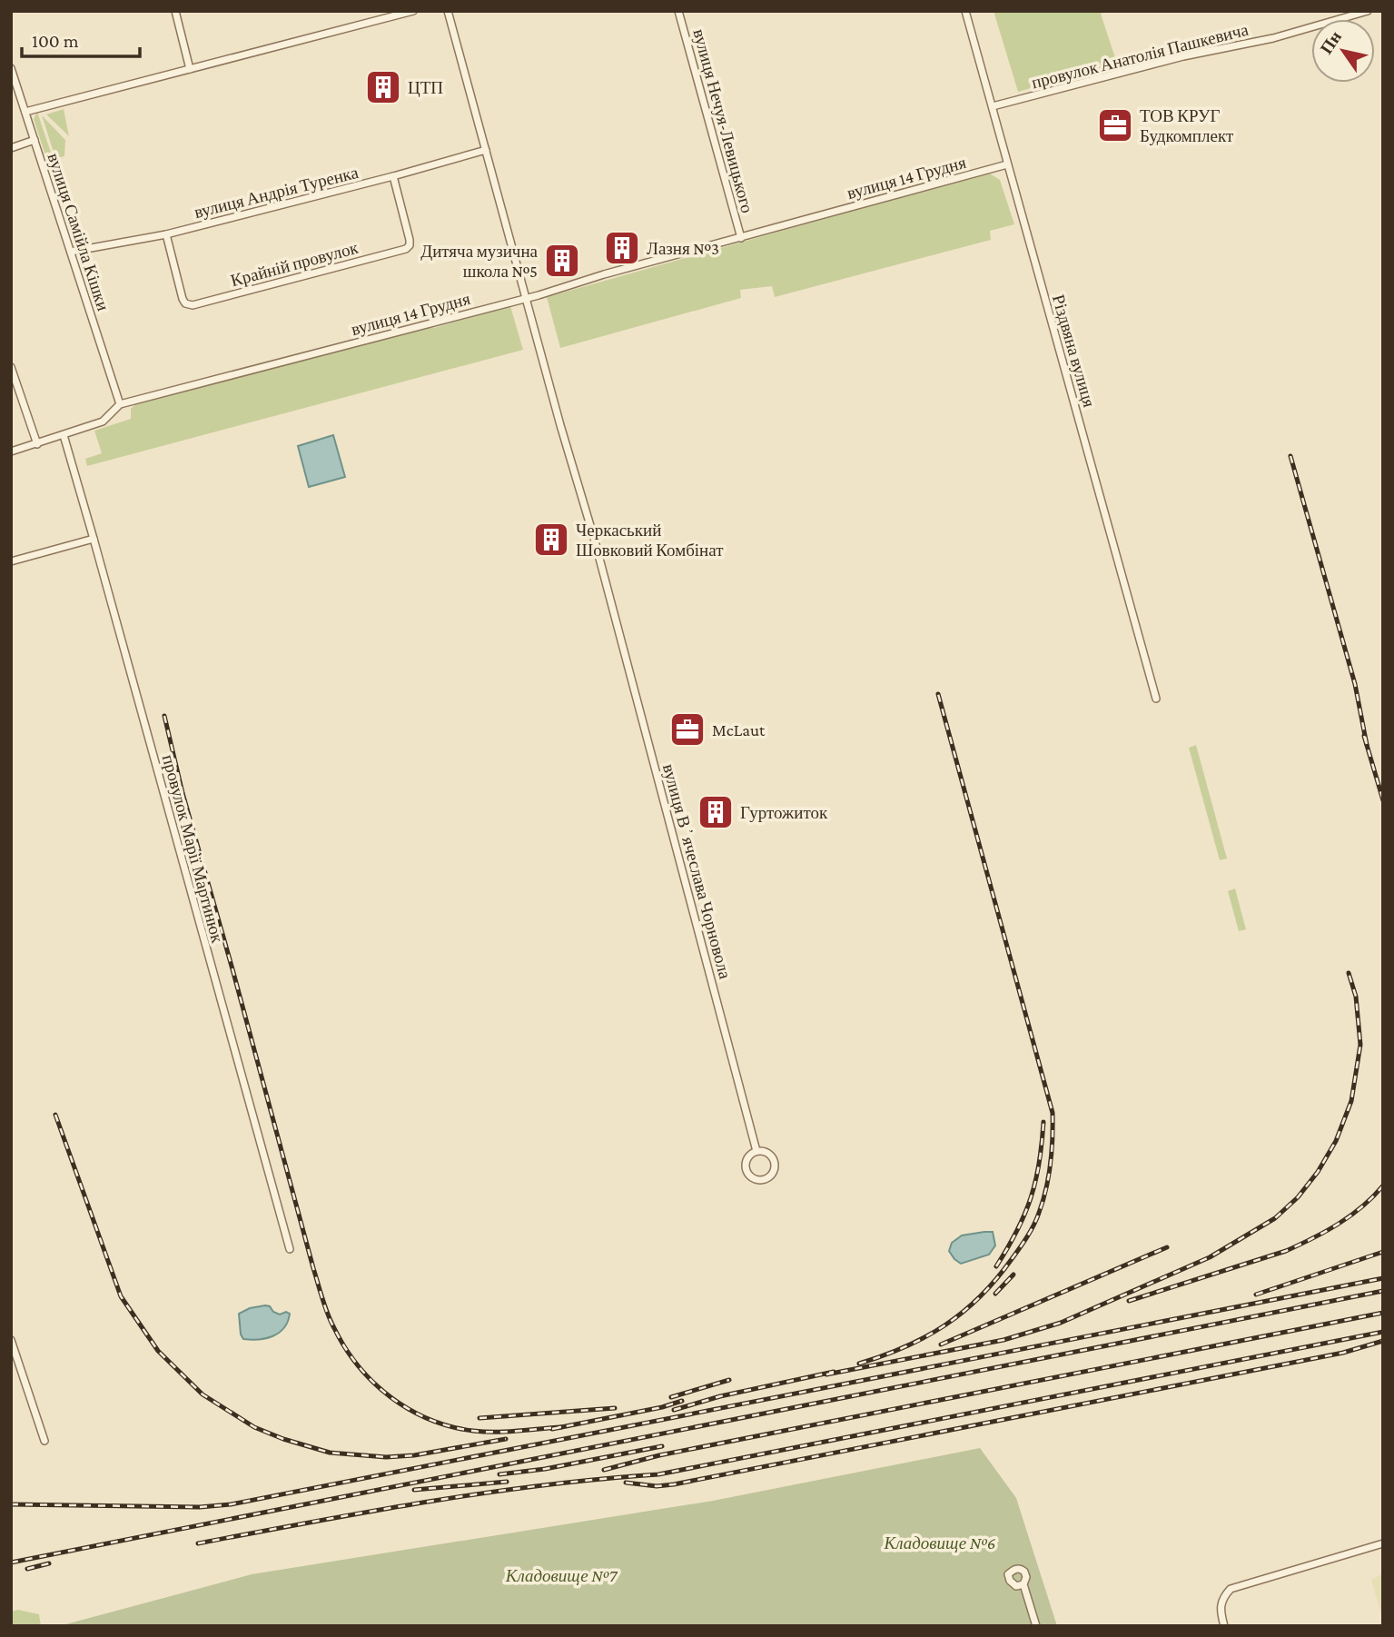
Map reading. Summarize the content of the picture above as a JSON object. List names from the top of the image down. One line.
{"streets":{"street":["провулок Анатолія Пашкевича","вулиця Нечуя-Левицького","вулиця 14 Грудня","вулиця Андрія Туренка","вулиця Самійла Кішки","Крайній провулок","Різдвяна вулиця","провулок Марії Мартинюк","вулиця Вʼячеслава Чорновола"]},"crossings":[["провулок Анатолія Пашкевича","Різдвяна вулиця"],["вулиця Нечуя-Левицького","вулиця 14 Грудня"],["вулиця 14 Грудня","вулиця Самійла Кішки"],["вулиця 14 Грудня","Різдвяна вулиця"],["вулиця 14 Грудня","провулок Марії Мартинюк"],["вулиця 14 Грудня","вулиця Вʼячеслава Чорновола"],["вулиця Андрія Туренка","вулиця Самійла Кішки"],["вулиця Андрія Туренка","Крайній провулок"],["вулиця Андрія Туренка","вулиця Вʼячеслава Чорновола"]],"parks":["Кладовище №6","Кладовище №7"],"places":{"building":["ЦТП","Лазня №3","Дитяча музична школа №5","Черкаський Шовковий Комбінат","Гуртожиток"],"office":["ТОВ КРУГ Будкомплект","McLaut"]},"scale_bar":"100 m","north":"top left"}
